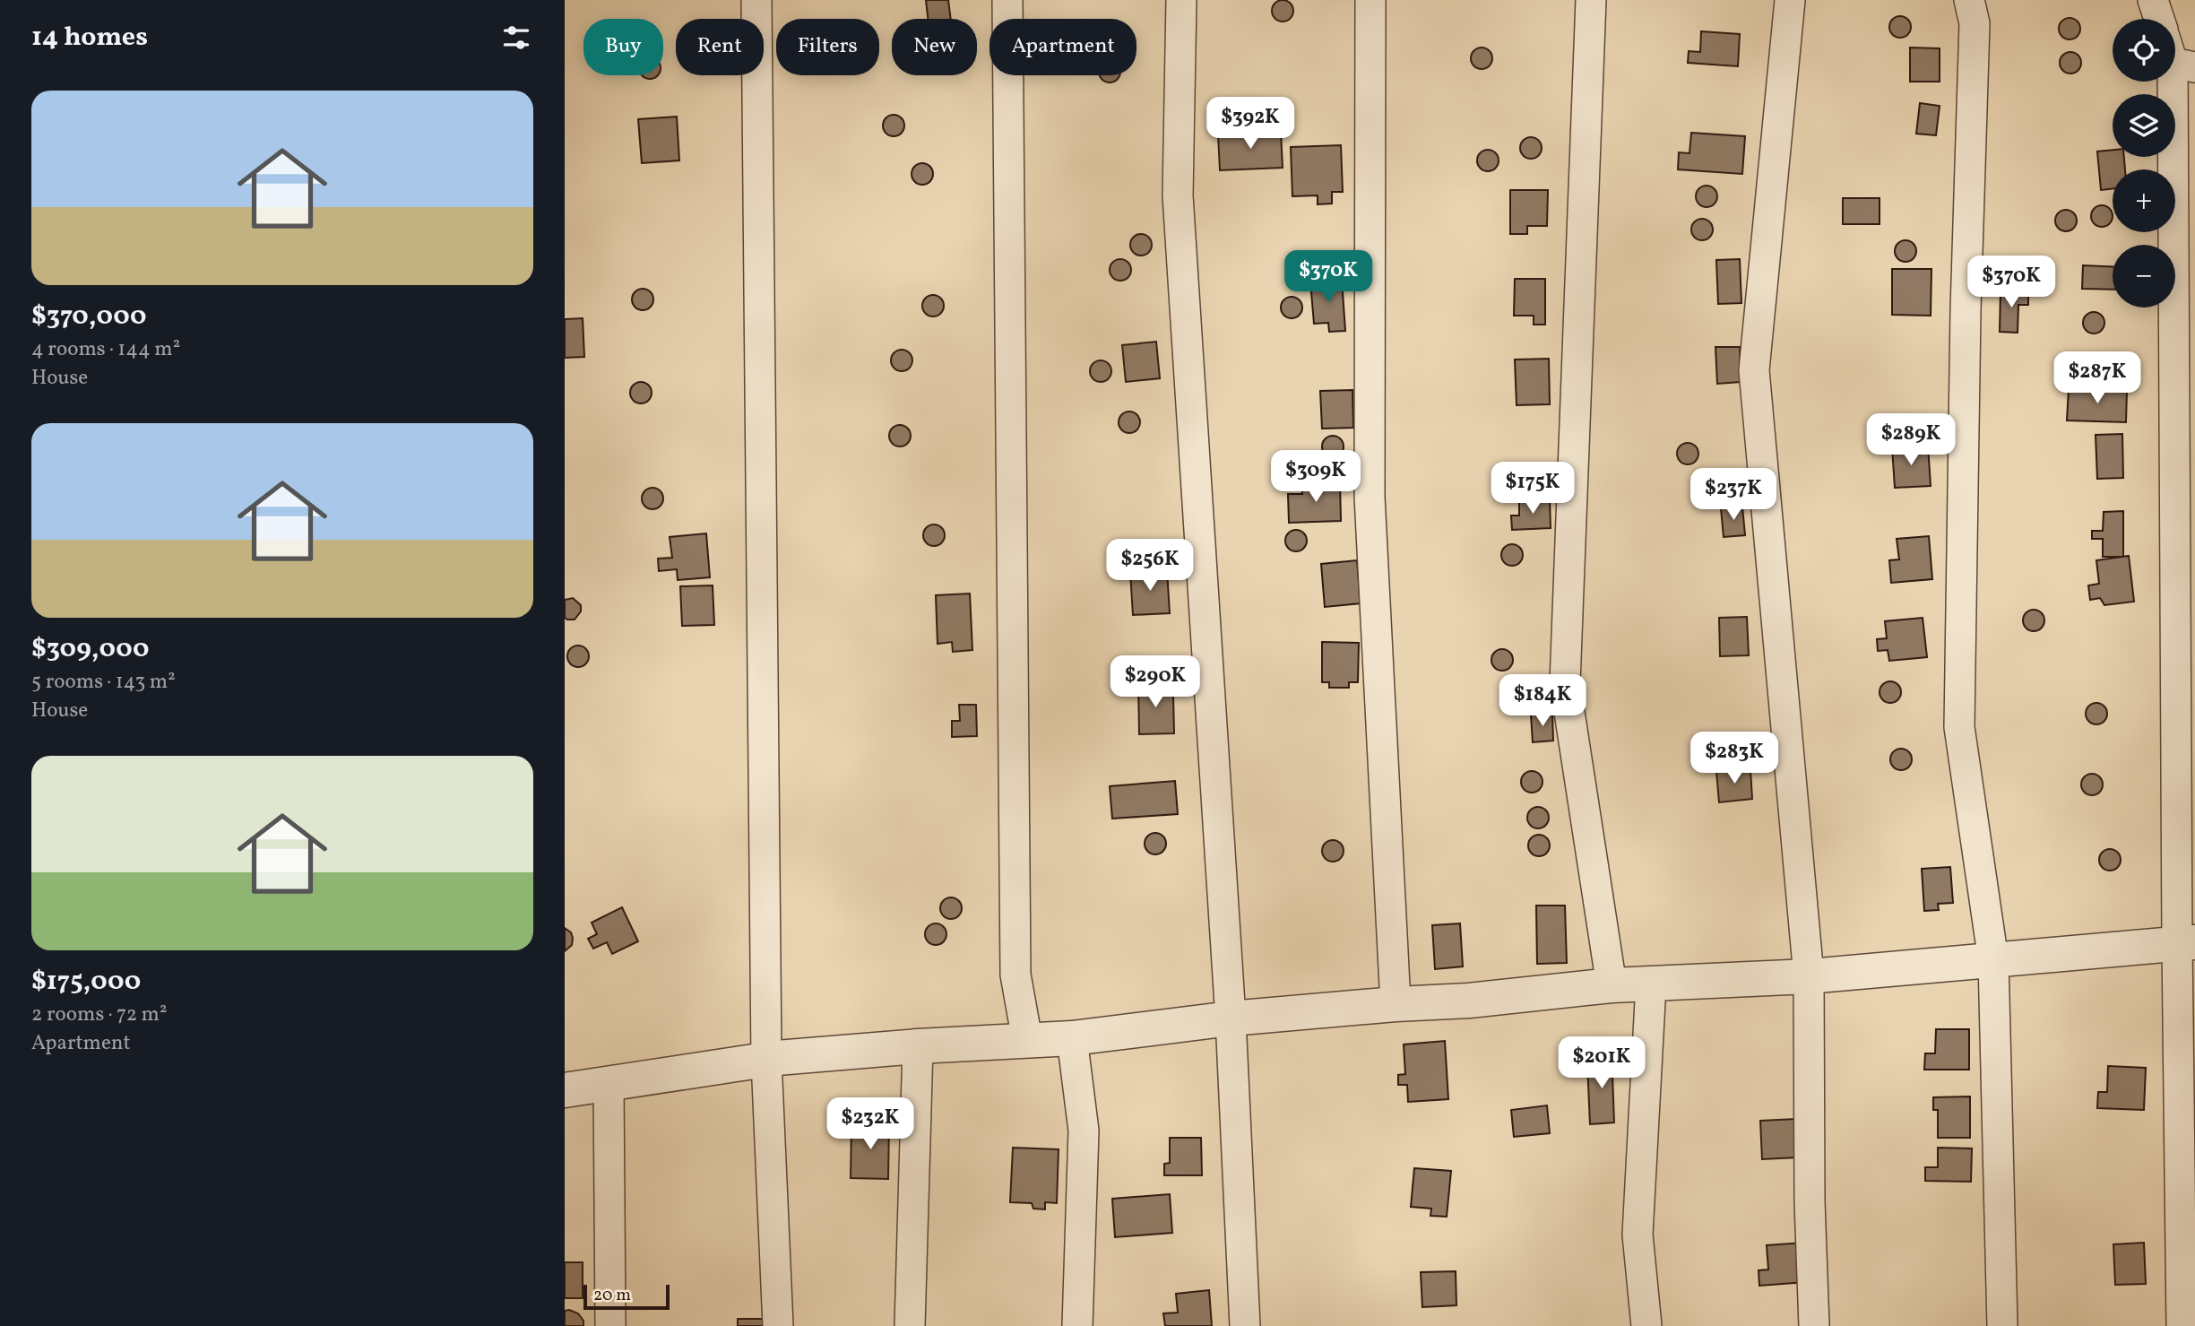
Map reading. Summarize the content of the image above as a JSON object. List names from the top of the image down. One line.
{"scale_bar":"20 m","page":{"heading":"14 homes","map_buttons":["+","−"],"chip":["Buy","Rent","Filters","New","Apartment"],"list":[{"name":"$370,000","note":"4 rooms · 144 m² · House"},{"name":"$309,000","note":"5 rooms · 143 m² · House"},{"name":"$175,000","note":"2 rooms · 72 m² · Apartment"}],"price":["$392K","$370K","$370K","$287K","$289K","$309K","$175K","$237K","$256K","$290K","$184K","$283K","$201K","$232K"],"scale":"20 m"}}
